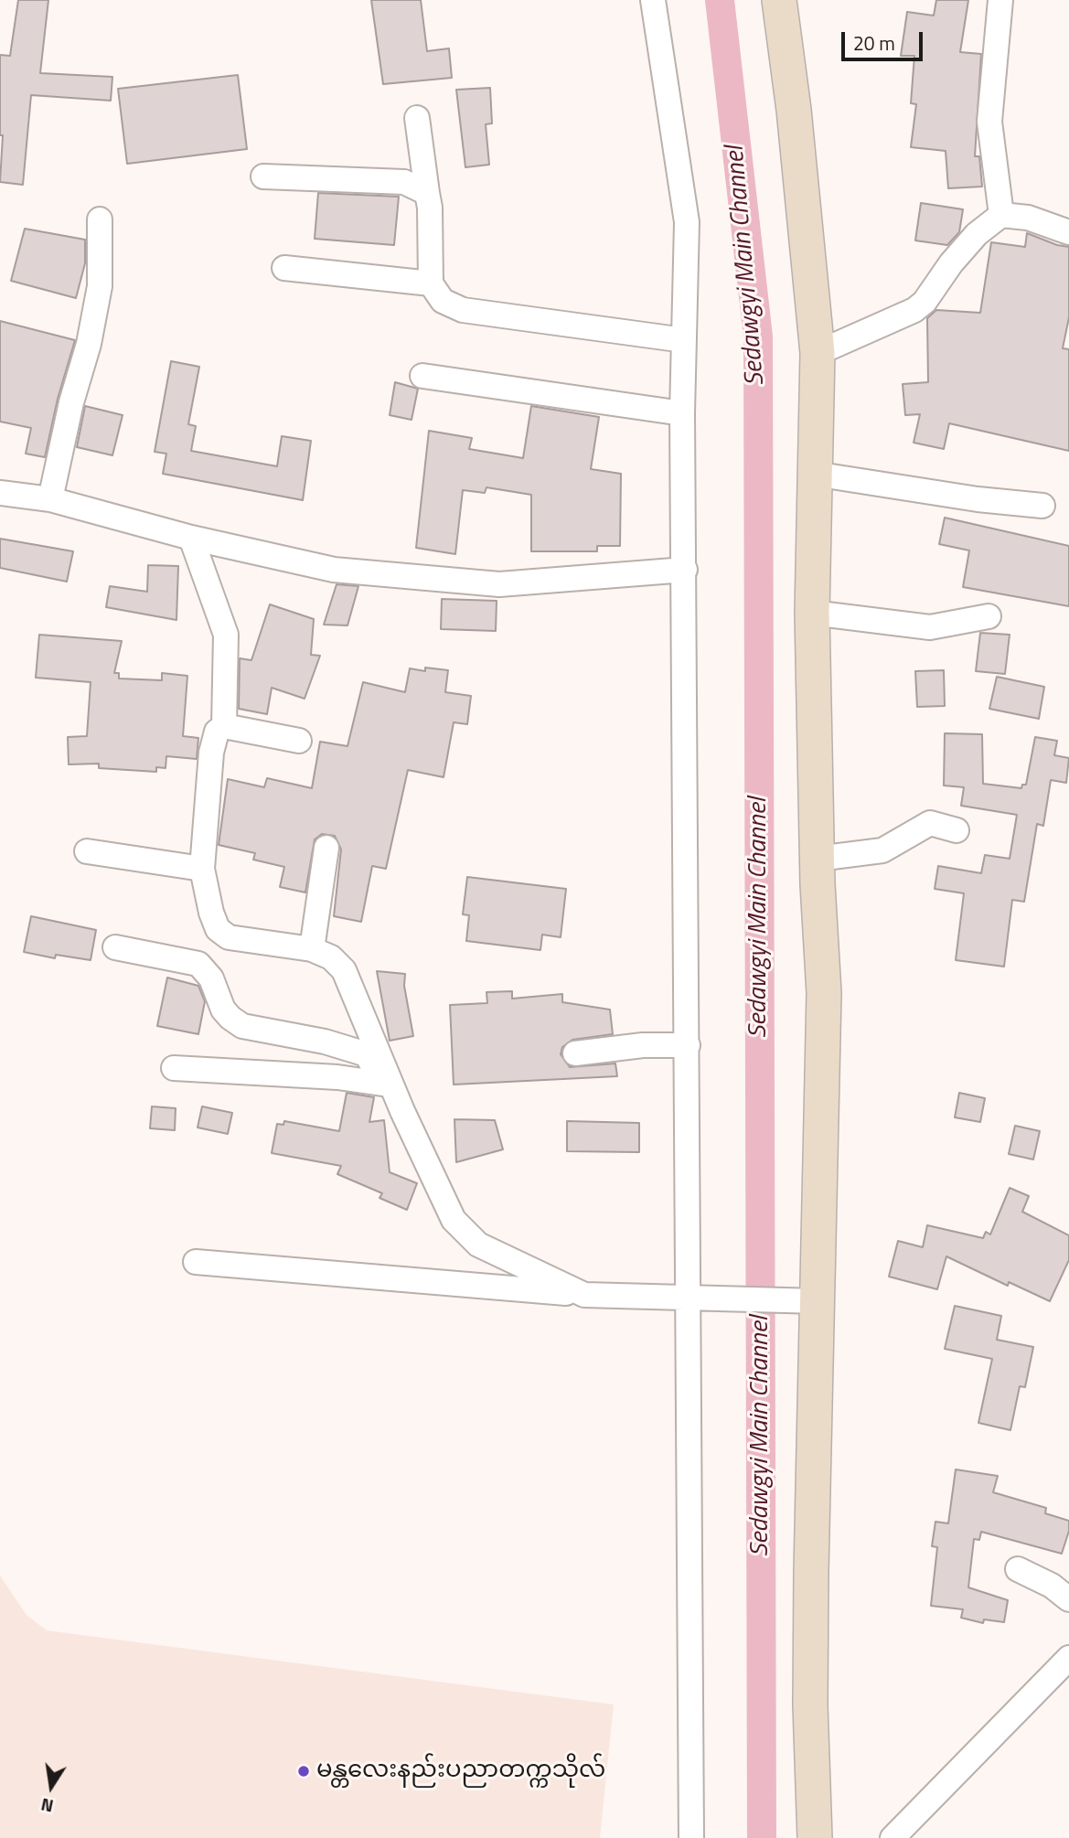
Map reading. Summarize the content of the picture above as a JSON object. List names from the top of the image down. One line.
{"water":["Sedawgyi Main Channel"],"places":["မန္တလေးနည်းပညာတက္ကသိုလ်"],"scale_bar":"20 m","north":"bottom"}
